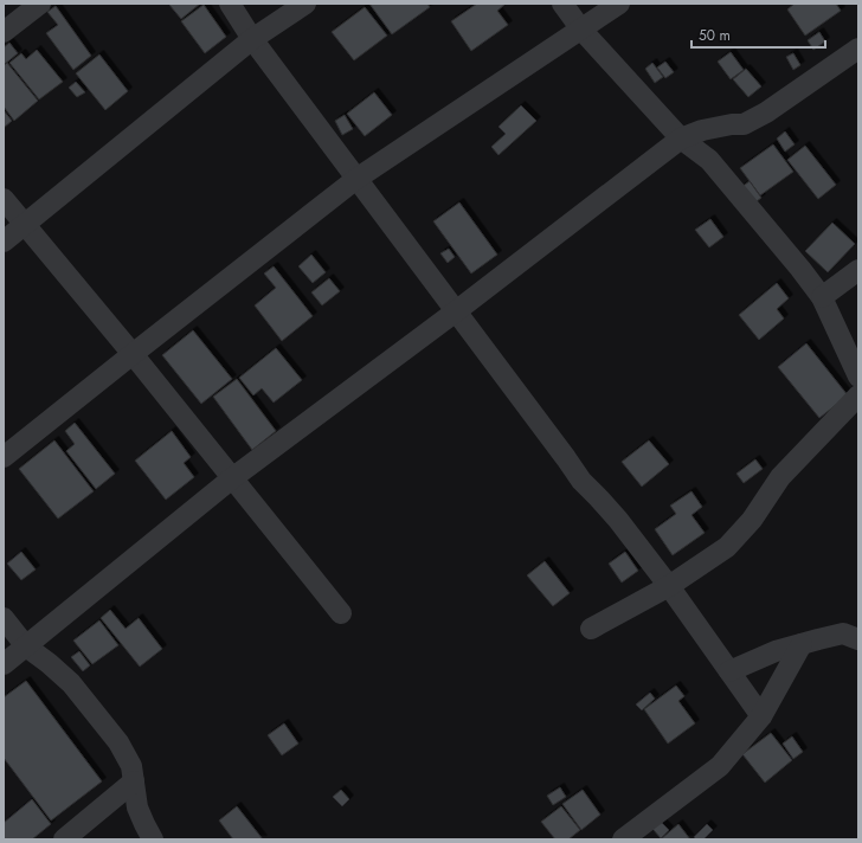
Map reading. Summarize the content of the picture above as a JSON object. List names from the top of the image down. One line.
{"scale_bar":"50 m"}
